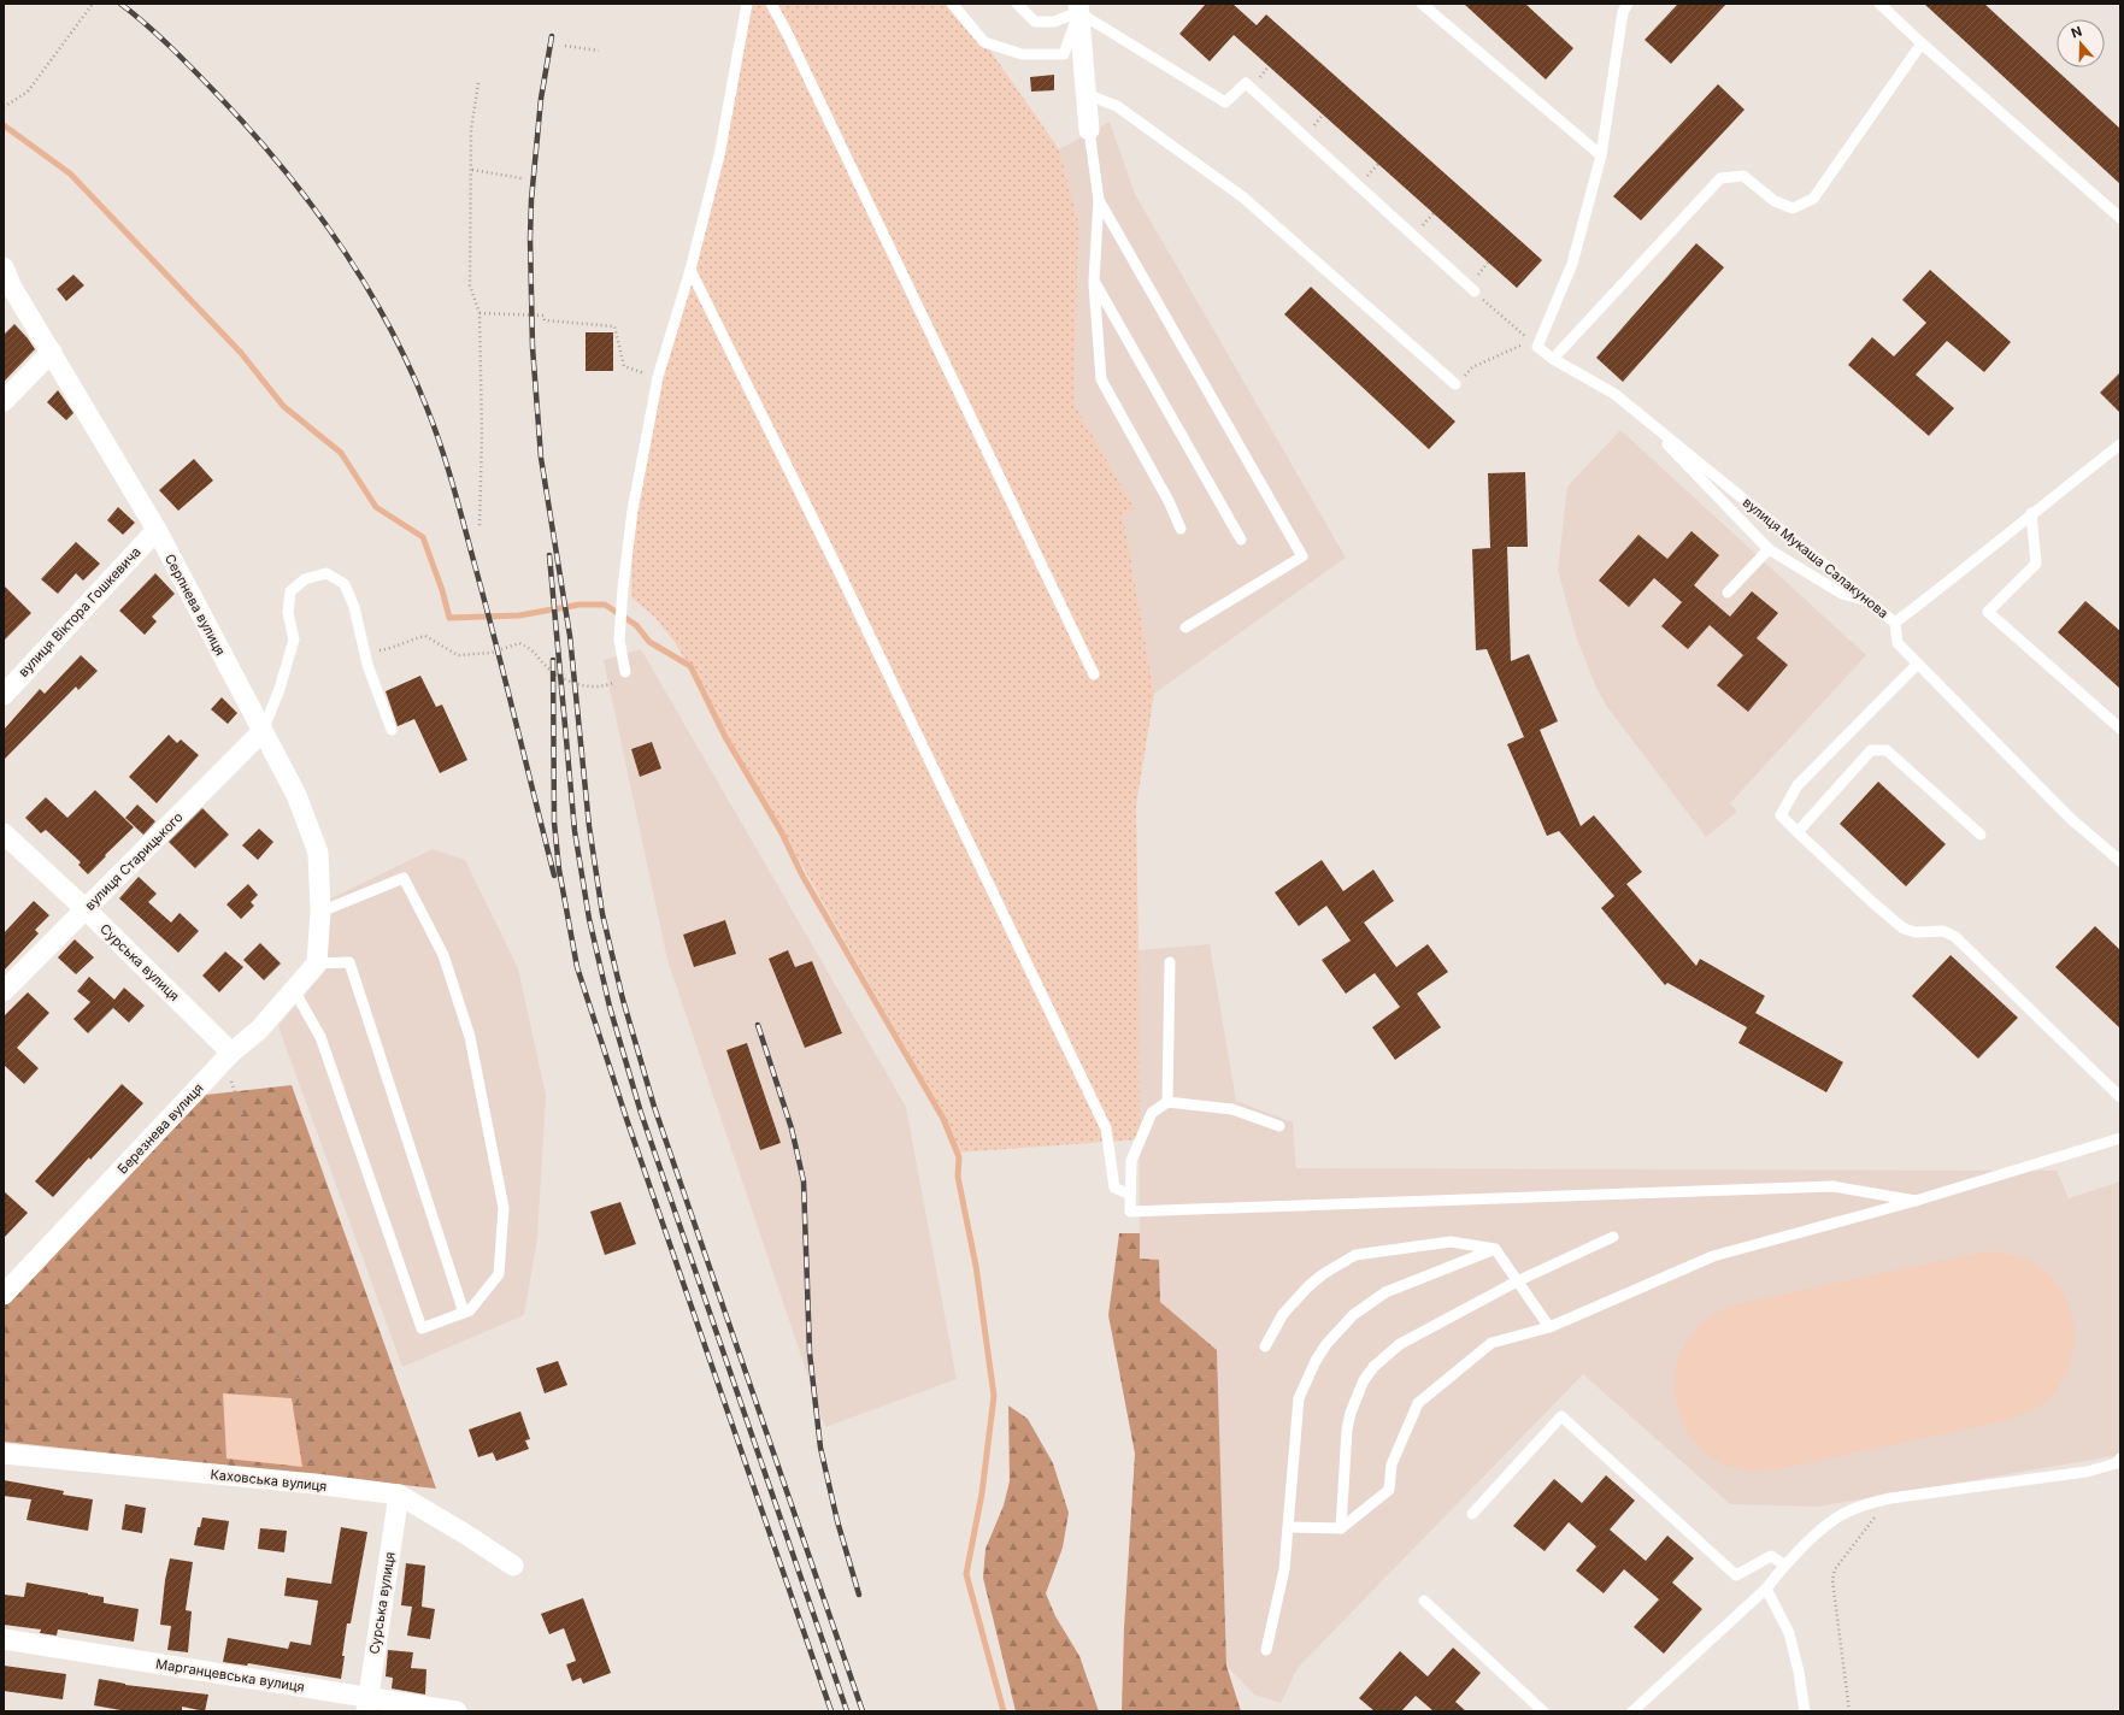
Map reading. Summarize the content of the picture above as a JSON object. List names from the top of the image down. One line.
{"streets":{"street":["Серпнева вулиця","вулиця Віктора Гошкевича","вулиця Старицького","Сурська вулиця","Березнева вулиця","Каховська вулиця","Марганцевська вулиця"],"lane":["вулиця Мукаша Салакунова"]},"crossings":[["Серпнева вулиця","вулиця Віктора Гошкевича"],["Серпнева вулиця","вулиця Старицького"],["Серпнева вулиця","Березнева вулиця"],["вулиця Старицького","Сурська вулиця"],["Сурська вулиця","Березнева вулиця"],["Сурська вулиця","Каховська вулиця"],["Сурська вулиця","Марганцевська вулиця"]],"north":"top"}
